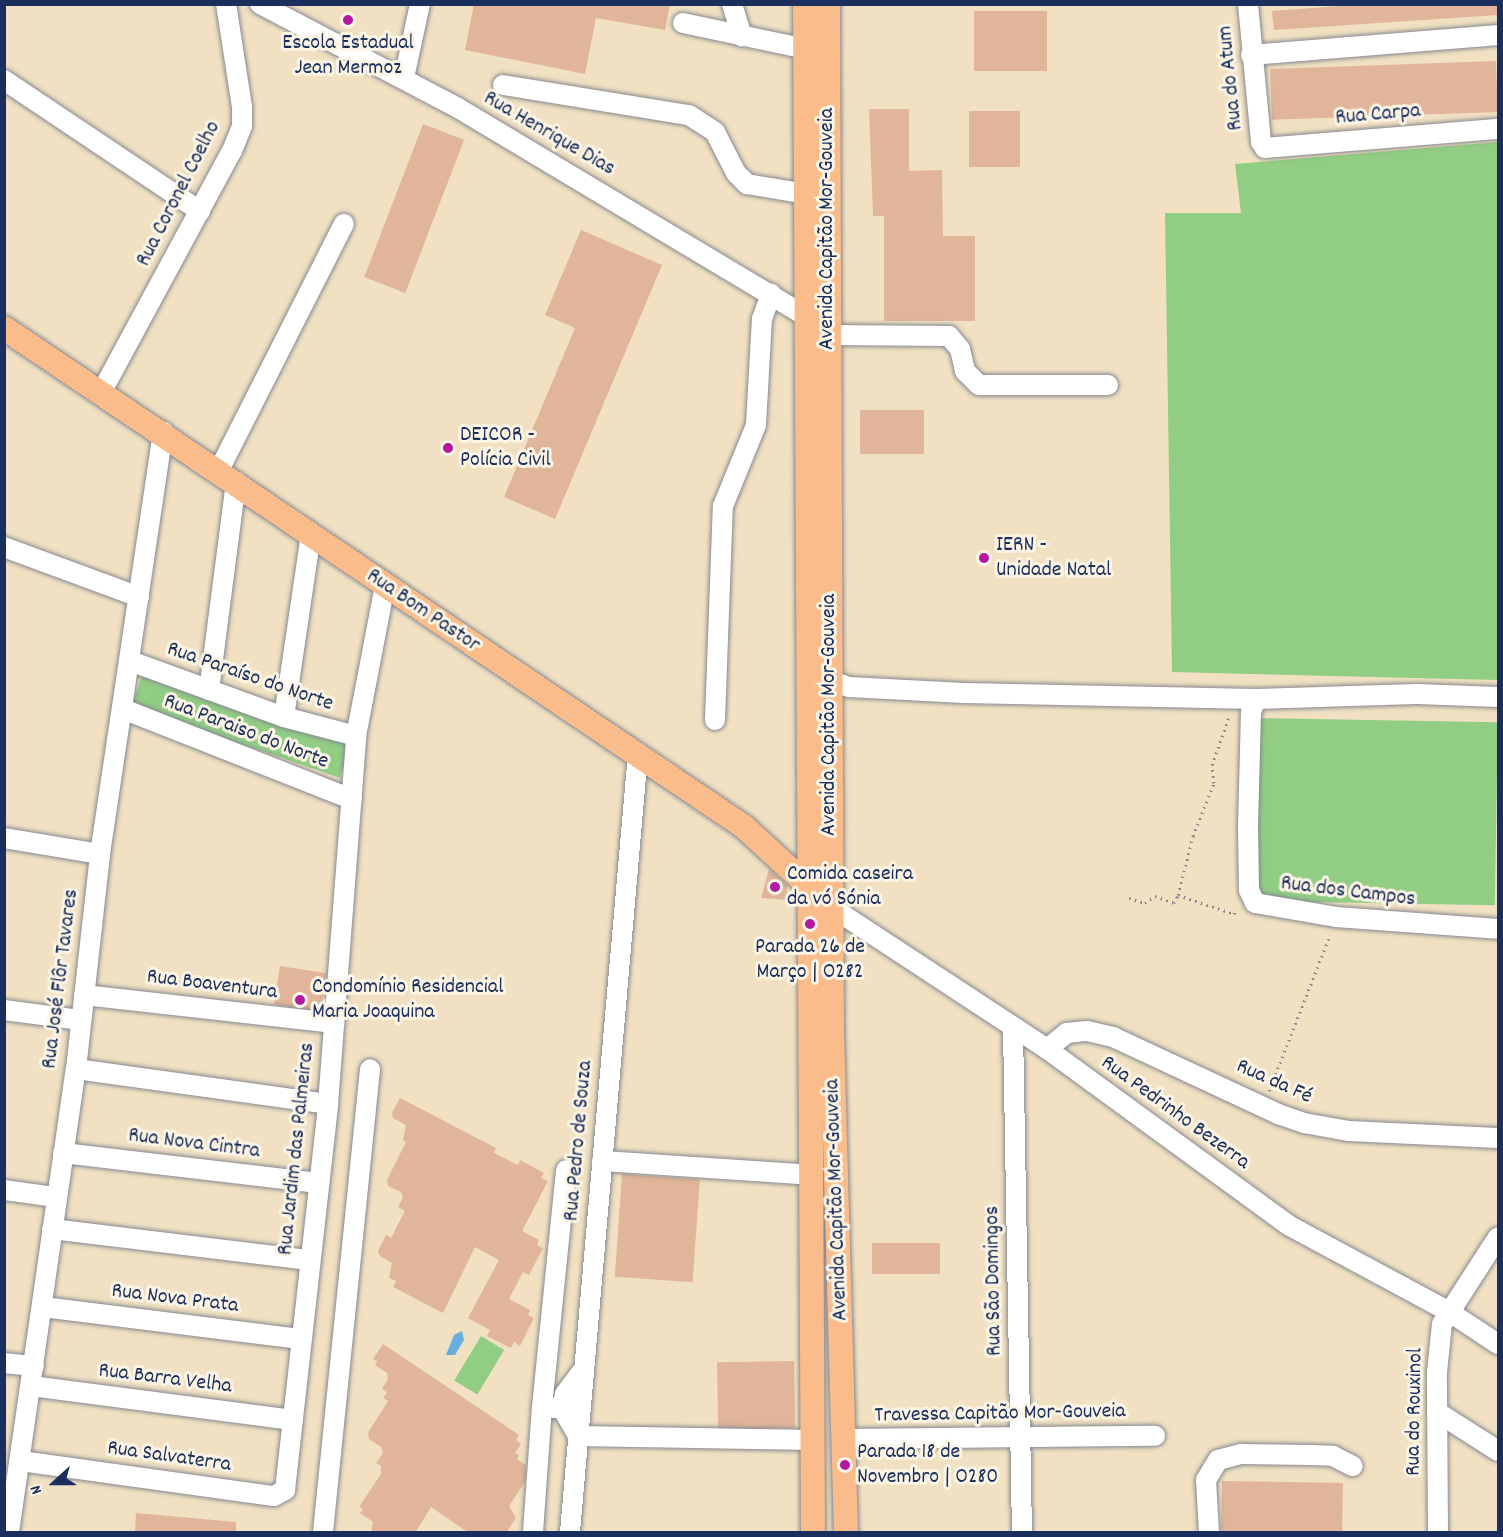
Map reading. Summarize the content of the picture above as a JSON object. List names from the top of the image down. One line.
{"streets":{"main road":["Avenida Capitão Mor-Gouveia","Rua Bom Pastor"],"street":["Rua do Atum","Rua Carpa","Rua Henrique Dias","Rua Coronel Coelho","Rua Paraíso do Norte","Rua Paraiso do Norte","Rua dos Campos","Rua José Flôr Tavares","Rua Boaventura","Rua da Fé","Rua Pedrinho Bezerra","Rua Pedro de Souza","Rua Nova Cintra","Rua Jardim das Palmeiras","Rua São Domingos","Rua Nova Prata","Rua Barra Velha","Rua do Rouxinol","Travessa Capitão Mor-Gouveia","Rua Salvaterra"]},"crossings":[["Rua do Atum","Rua Carpa"],["Rua Henrique Dias","Avenida Capitão Mor-Gouveia"],["Rua Coronel Coelho","Rua Bom Pastor"],["Avenida Capitão Mor-Gouveia","Rua Bom Pastor"],["Avenida Capitão Mor-Gouveia","Rua Pedrinho Bezerra"],["Avenida Capitão Mor-Gouveia","Travessa Capitão Mor-Gouveia"],["Rua Bom Pastor","Rua José Flôr Tavares"],["Rua Bom Pastor","Rua Pedrinho Bezerra"],["Rua Bom Pastor","Rua Pedro de Souza"],["Rua Bom Pastor","Rua Jardim das Palmeiras"],["Rua Paraíso do Norte","Rua José Flôr Tavares"],["Rua Paraíso do Norte","Rua Jardim das Palmeiras"],["Rua Paraiso do Norte","Rua José Flôr Tavares"],["Rua Paraiso do Norte","Rua Jardim das Palmeiras"],["Rua José Flôr Tavares","Rua Boaventura"],["Rua José Flôr Tavares","Rua Nova Cintra"],["Rua José Flôr Tavares","Rua Nova Prata"],["Rua José Flôr Tavares","Rua Barra Velha"],["Rua José Flôr Tavares","Rua Salvaterra"],["Rua Boaventura","Rua Jardim das Palmeiras"],["Rua da Fé","Rua Pedrinho Bezerra"],["Rua Pedrinho Bezerra","Rua São Domingos"],["Rua Pedrinho Bezerra","Rua do Rouxinol"],["Rua Nova Cintra","Rua Jardim das Palmeiras"],["Rua Jardim das Palmeiras","Rua Nova Prata"],["Rua Jardim das Palmeiras","Rua Barra Velha"],["Rua Jardim das Palmeiras","Rua Salvaterra"],["Rua São Domingos","Travessa Capitão Mor-Gouveia"]],"places":["Escola Estadual Jean Mermoz","DEICOR - Polícia Civil","IERN - Unidade Natal","Comida caseira da vó Sónia","Parada 26 de Março | O282","Condomínio Residencial Maria Joaquina","Parada 18 de Novembro | O280"],"north":"left"}
